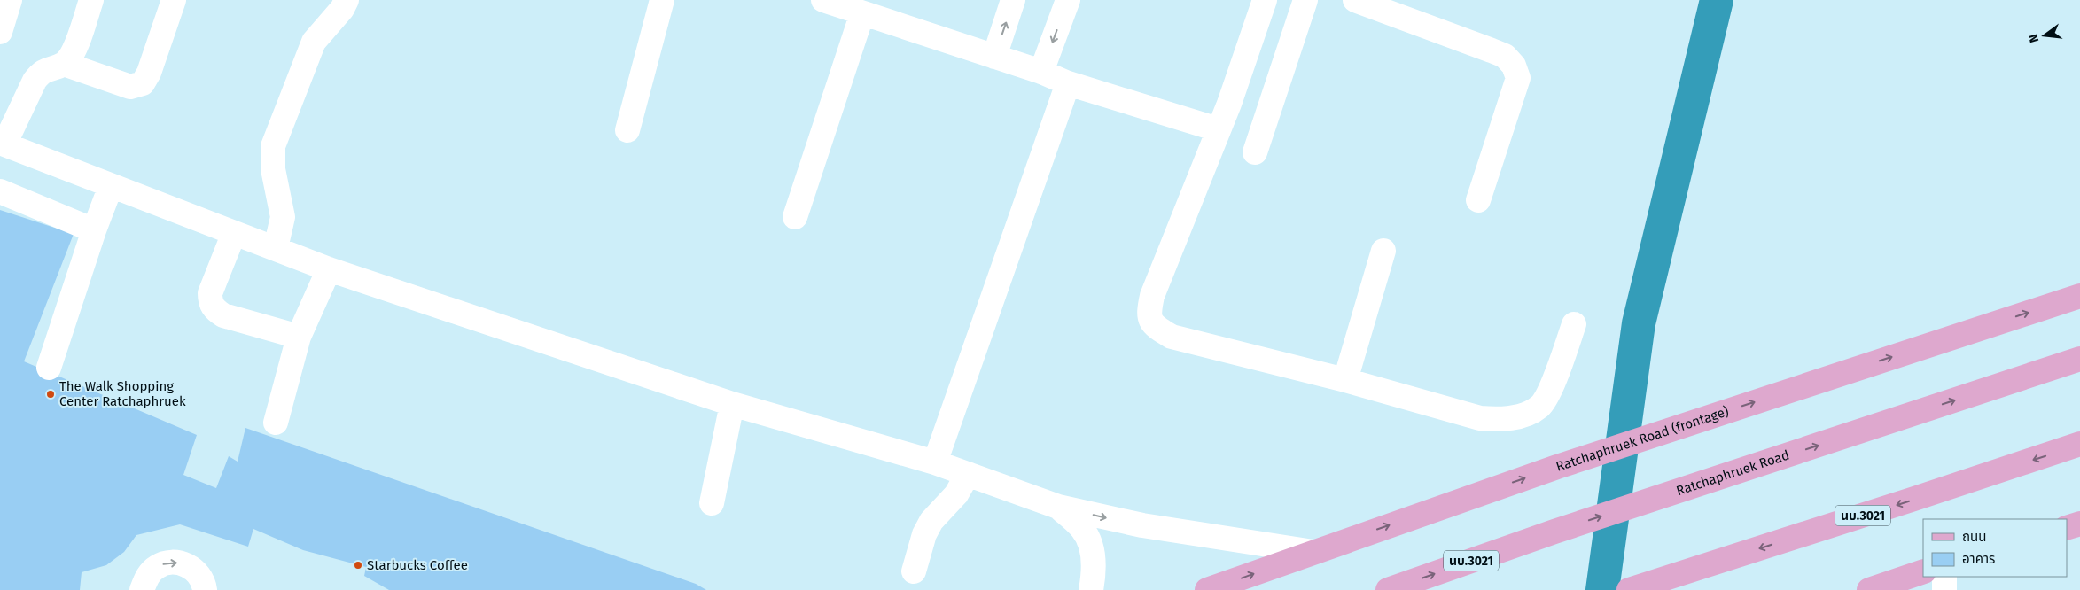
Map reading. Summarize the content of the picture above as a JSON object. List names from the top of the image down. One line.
{"streets":{"main road":["Ratchaphruek Road (frontage)","Ratchaphruek Road","นบ.3021"]},"places":["The Walk Shopping Center Ratchaphruek","Starbucks Coffee"],"legend":["ถนน","อาคาร"],"north":"left"}
